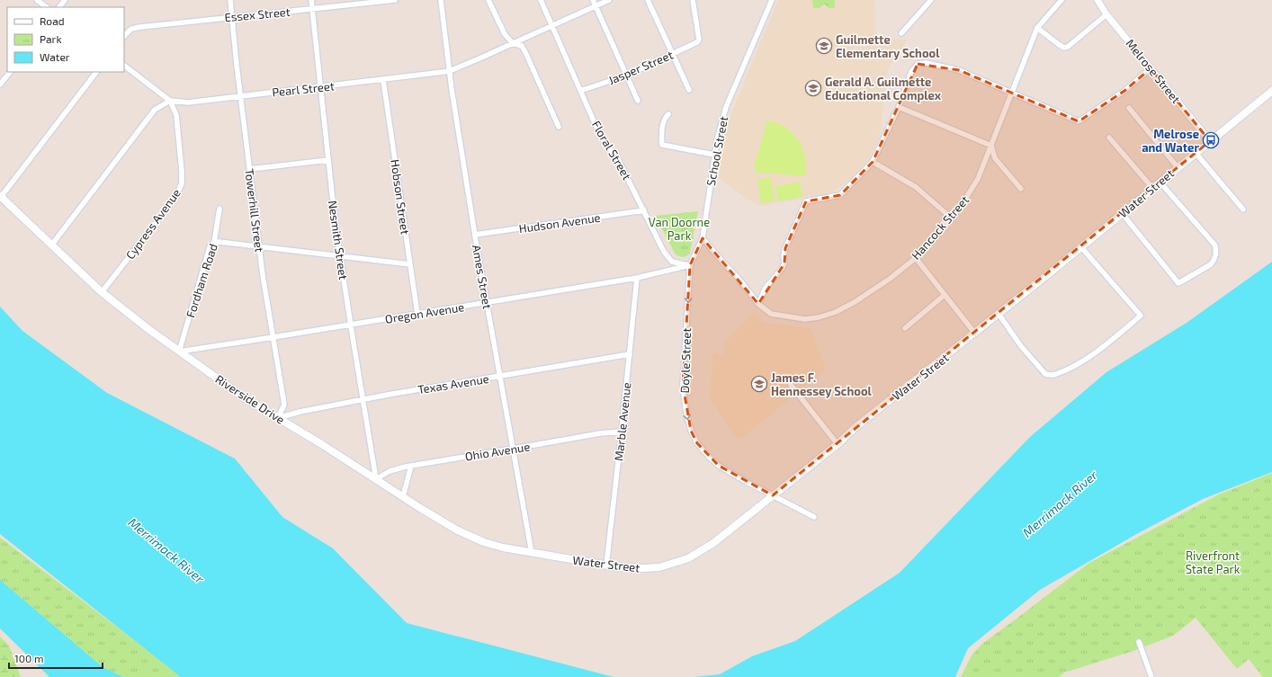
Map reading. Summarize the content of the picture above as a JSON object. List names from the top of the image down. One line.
{"streets":{"main road":["Water Street","Riverside Drive"],"street":["Essex Street","Jasper Street","Melrose Street","Pearl Street","Floral Street","School Street","Hobson Street","Towerhill Street","Hudson Avenue","Cypress Avenue","Hancock Street","Nesmith Street","Ames Street","Fordham Road","Oregon Avenue","Doyle Street","Texas Avenue","Marble Avenue","Ohio Avenue"]},"crossings":[["Essex Street","Towerhill Street"],["Essex Street","Nesmith Street"],["Jasper Street","Floral Street"],["Melrose Street","Water Street"],["Pearl Street","Floral Street"],["Pearl Street","Hobson Street"],["Pearl Street","Towerhill Street"],["Pearl Street","Cypress Avenue"],["Pearl Street","Nesmith Street"],["Pearl Street","Ames Street"],["Floral Street","School Street"],["Floral Street","Hudson Avenue"],["Floral Street","Oregon Avenue"],["Floral Street","Doyle Street"],["School Street","Hancock Street"],["School Street","Oregon Avenue"],["School Street","Doyle Street"],["Water Street","Ames Street"],["Water Street","Doyle Street"],["Water Street","Riverside Drive"],["Water Street","Marble Avenue"],["Hobson Street","Oregon Avenue"],["Towerhill Street","Oregon Avenue"],["Towerhill Street","Texas Avenue"],["Towerhill Street","Riverside Drive"],["Hudson Avenue","Ames Street"],["Cypress Avenue","Riverside Drive"],["Nesmith Street","Oregon Avenue"],["Nesmith Street","Texas Avenue"],["Nesmith Street","Riverside Drive"],["Nesmith Street","Ohio Avenue"],["Ames Street","Oregon Avenue"],["Ames Street","Texas Avenue"],["Ames Street","Riverside Drive"],["Ames Street","Ohio Avenue"],["Fordham Road","Oregon Avenue"],["Fordham Road","Riverside Drive"],["Oregon Avenue","Doyle Street"],["Oregon Avenue","Riverside Drive"],["Oregon Avenue","Marble Avenue"],["Texas Avenue","Riverside Drive"],["Texas Avenue","Marble Avenue"],["Riverside Drive","Ohio Avenue"],["Marble Avenue","Ohio Avenue"]],"one_way":["Doyle Street"],"water":["Merrimack River"],"parks":["Van Doorne Park","Riverfront State Park"],"places":{"school or university":["Guilmette Elementary School","Gerald A. Guilmette Educational Complex","James F. Hennessey School"],"bus stop":["Melrose and Water"]},"legend":["Road","Park","Water"],"scale_bar":"100 m"}
